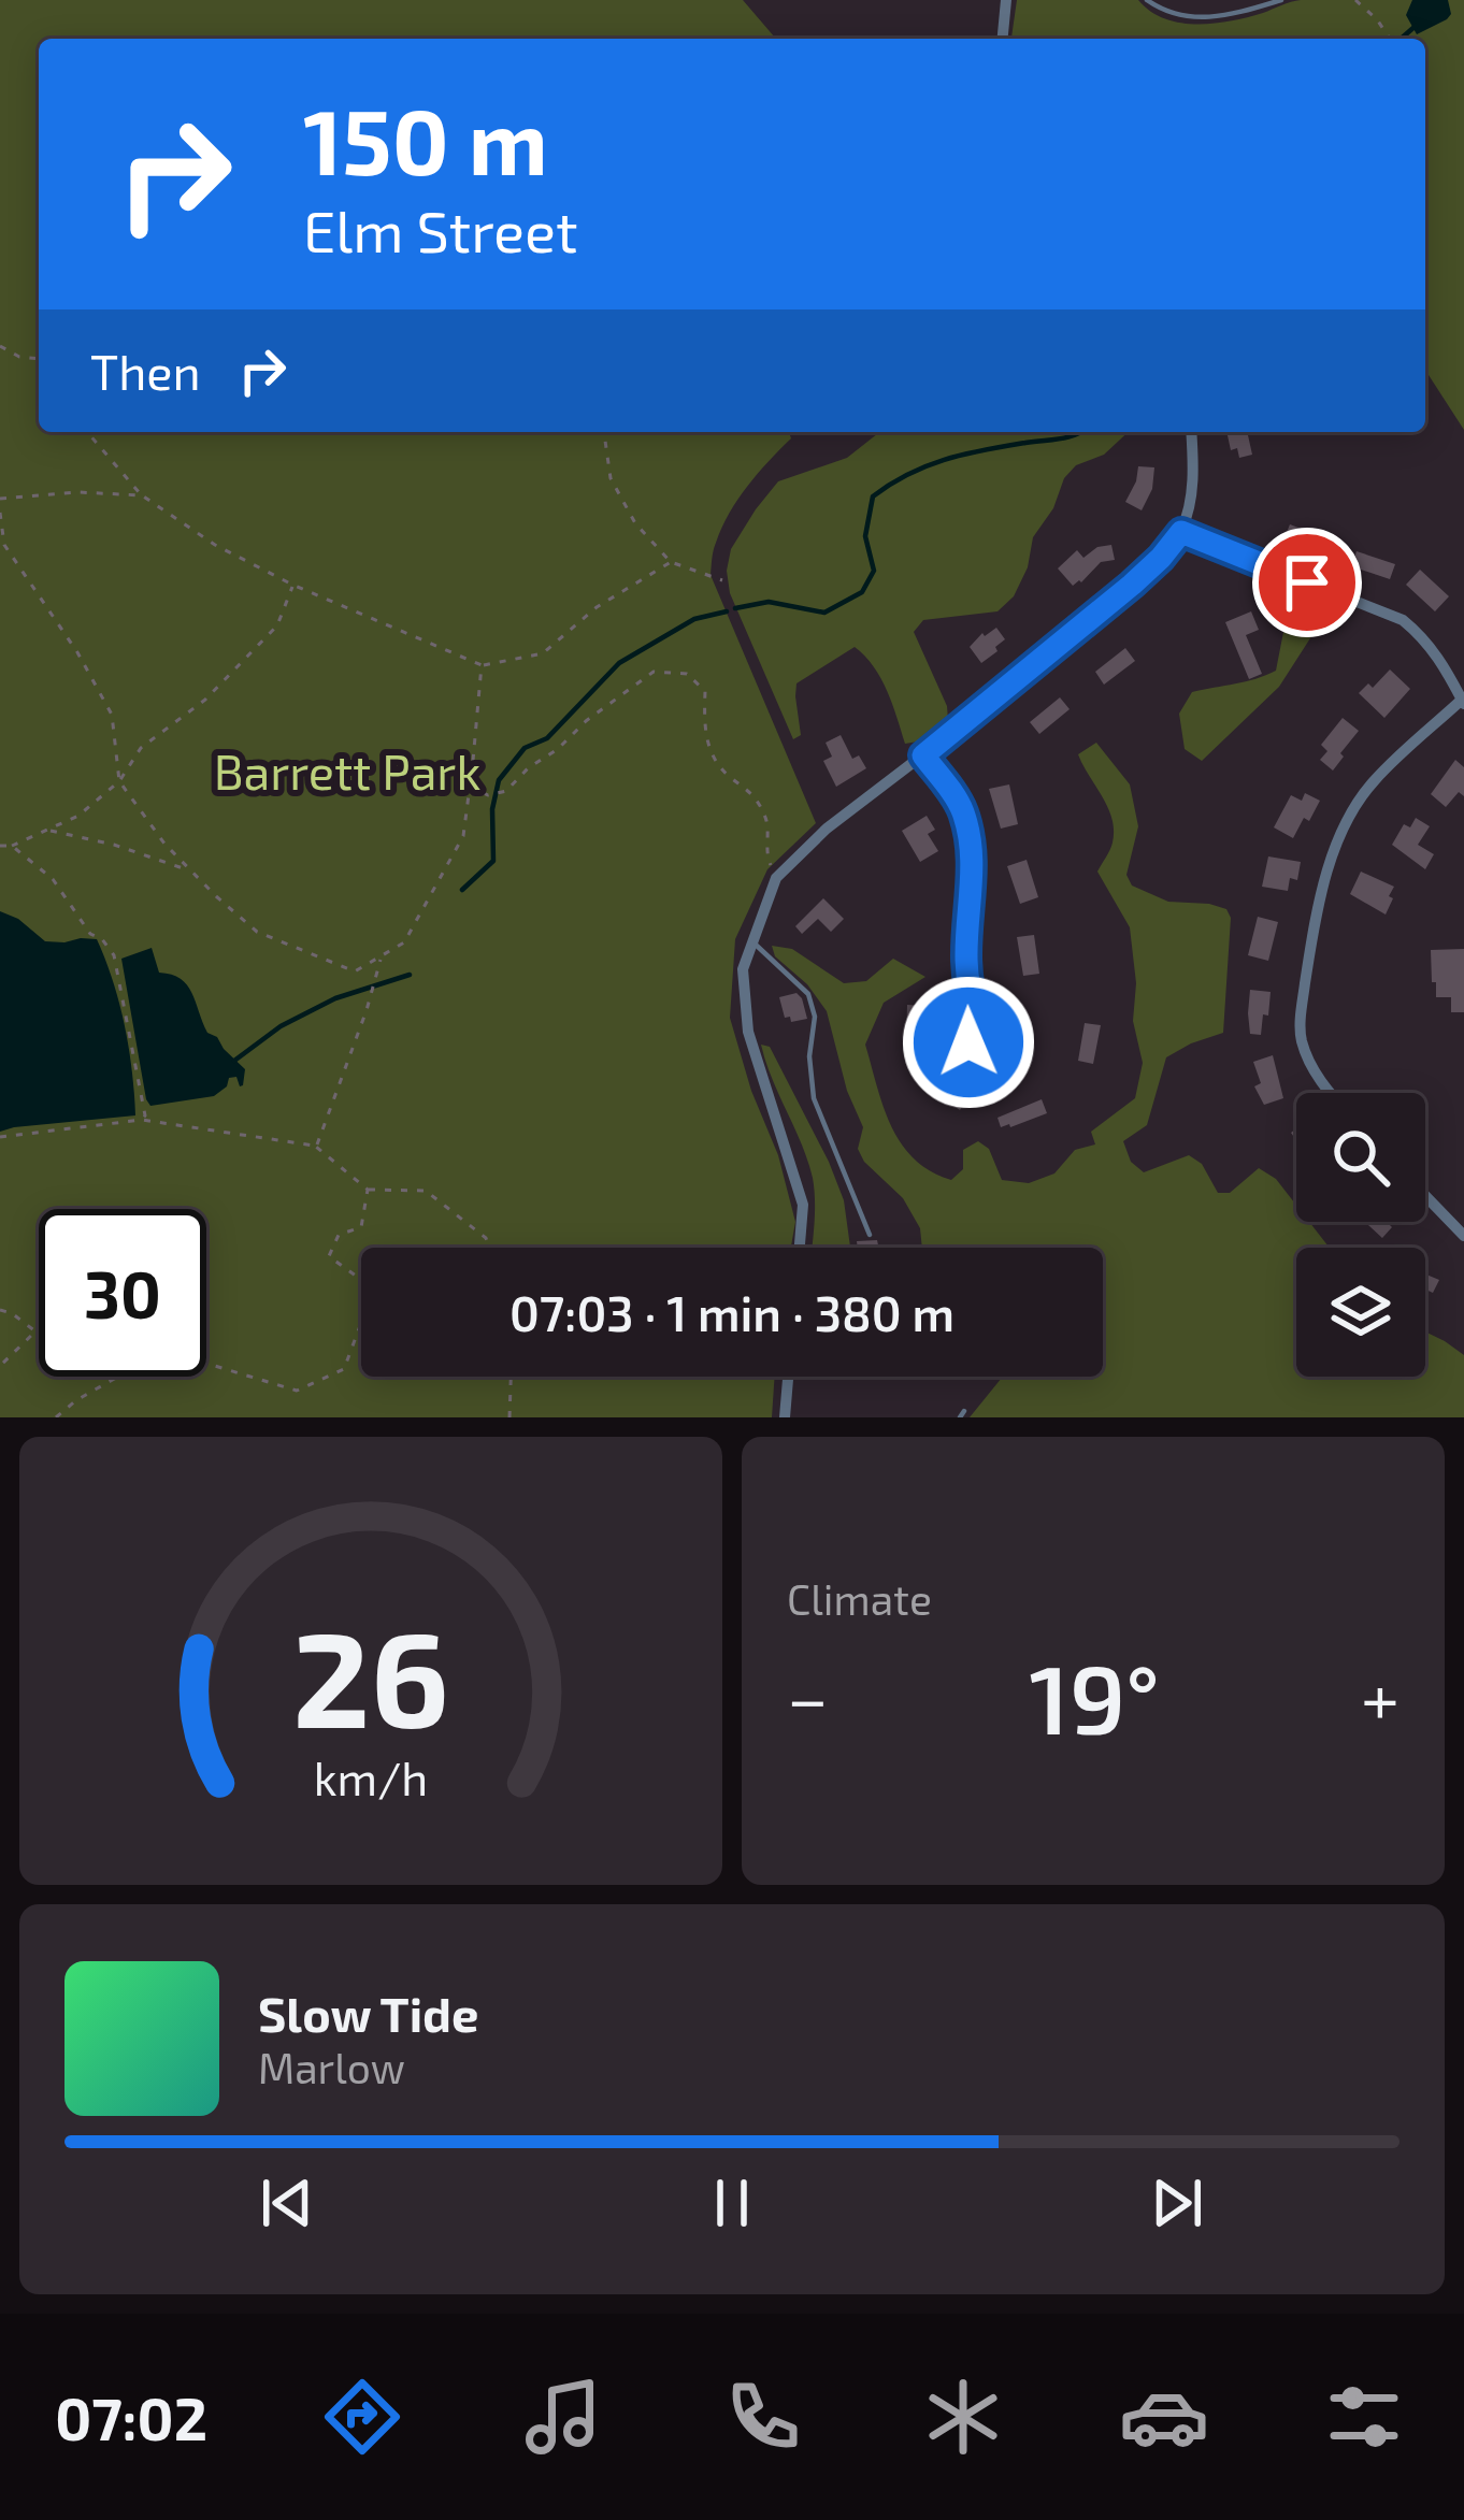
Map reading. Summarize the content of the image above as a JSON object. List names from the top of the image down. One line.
{"parks":["Barrett Park"],"page":{"turn":["150 m","Elm Street"],"then":"Then","limit":"30","trip":"07:03 · 1 min · 380 m","tile":"Climate","heat":["−","19°","+"],"song":["Slow Tide","Marlow"],"tabs":"07:02","gauge":["26","km/h"]}}
